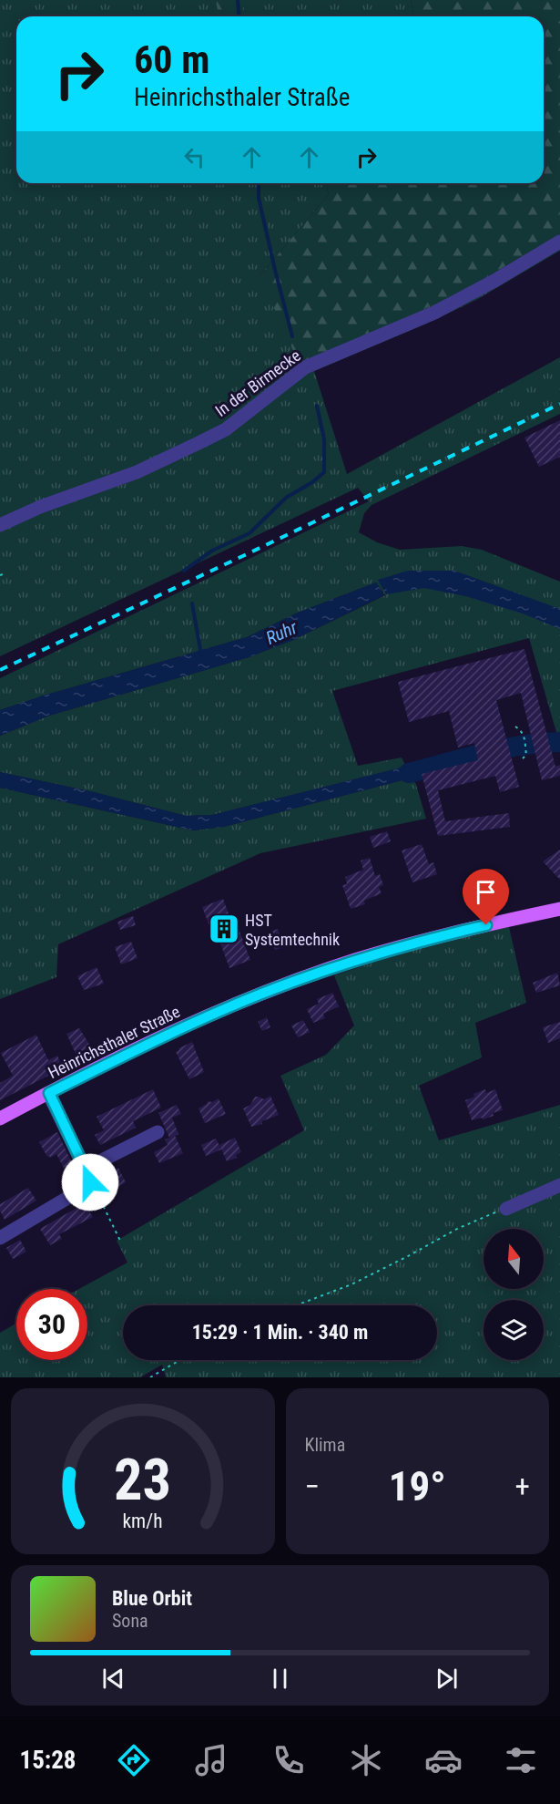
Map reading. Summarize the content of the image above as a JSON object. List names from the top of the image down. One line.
{"streets":{"main road":["Heinrichsthaler Straße"],"street":["In der Birmecke"]},"water":["Ruhr"],"places":{"building":["HST Systemtechnik"]},"north":"top","page":{"turn":["60 m","Heinrichsthaler Straße"],"limit":"30","trip":"15:29 · 1 Min. · 340 m","tile":"Klima","heat":["−","19°","+"],"song":["Blue Orbit","Sona"],"tabs":"15:28","gauge":["23","km/h"]}}
